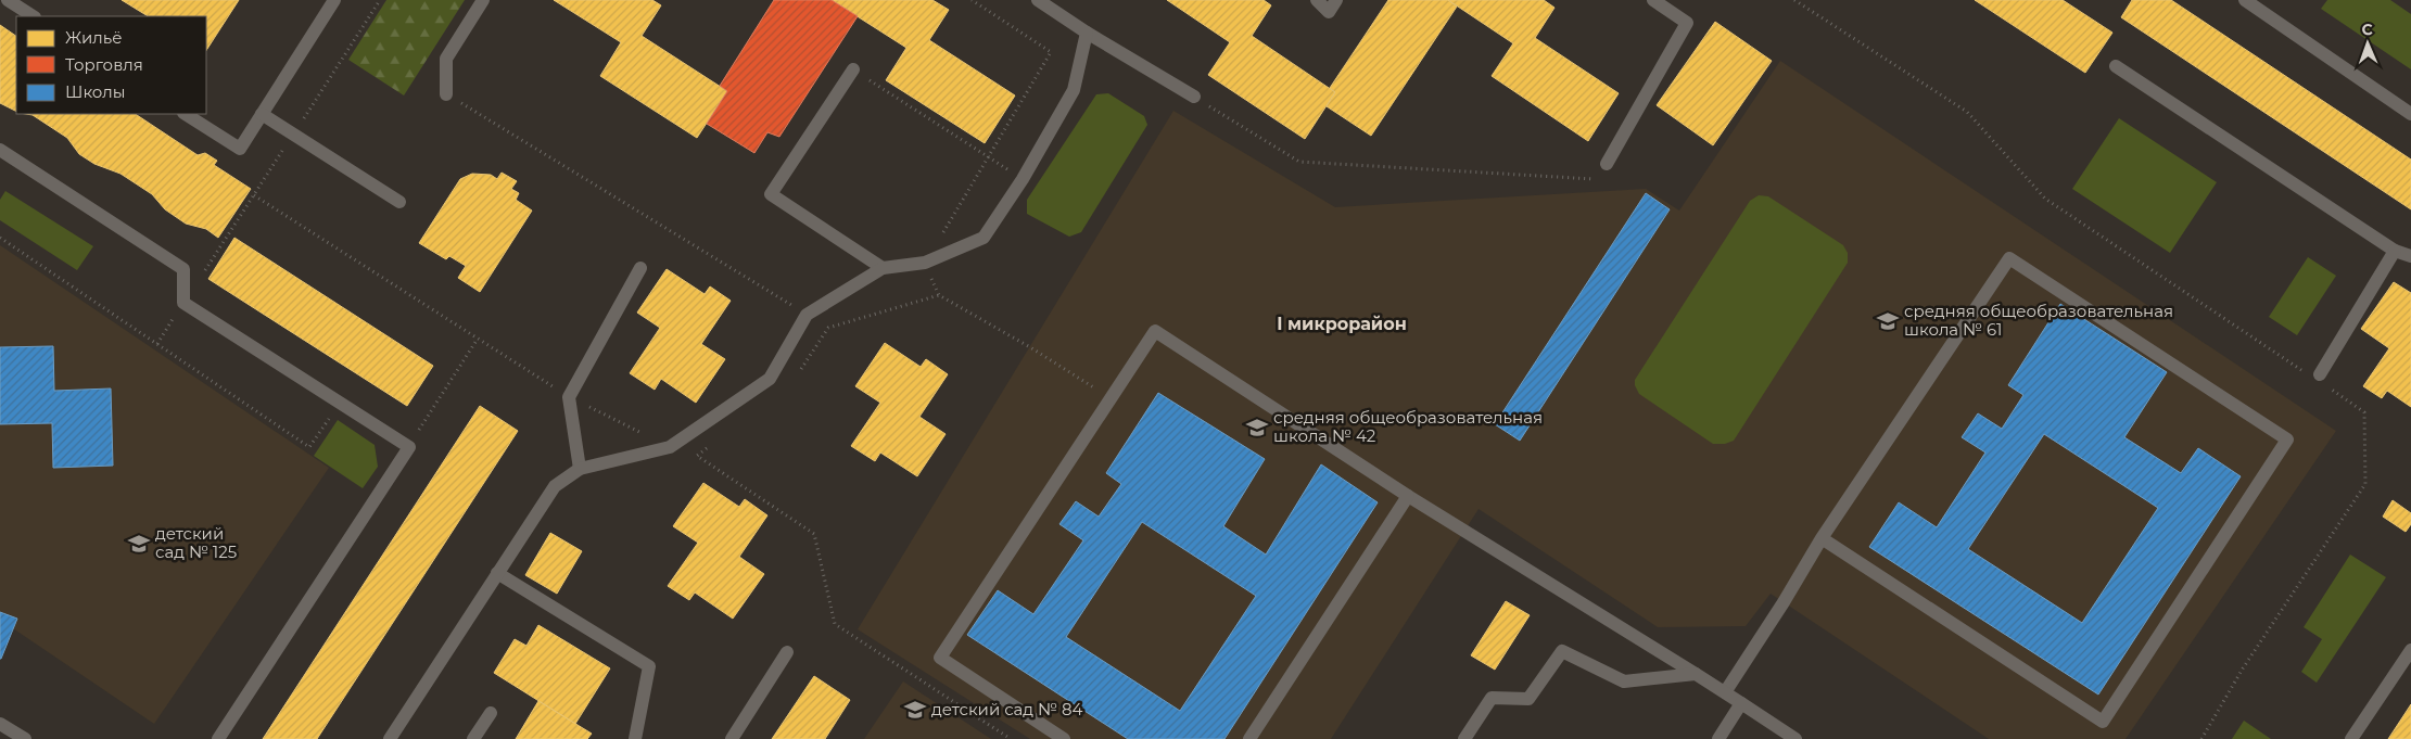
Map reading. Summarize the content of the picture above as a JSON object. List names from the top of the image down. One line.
{"districts":["I микрорайон"],"places":{"school or university":["средняя общеобразовательная школа № 61","средняя общеобразовательная школа № 42","детский сад № 125","детский сад № 84"]},"legend":["Жильё","Торговля","Школы"],"north":"top"}
